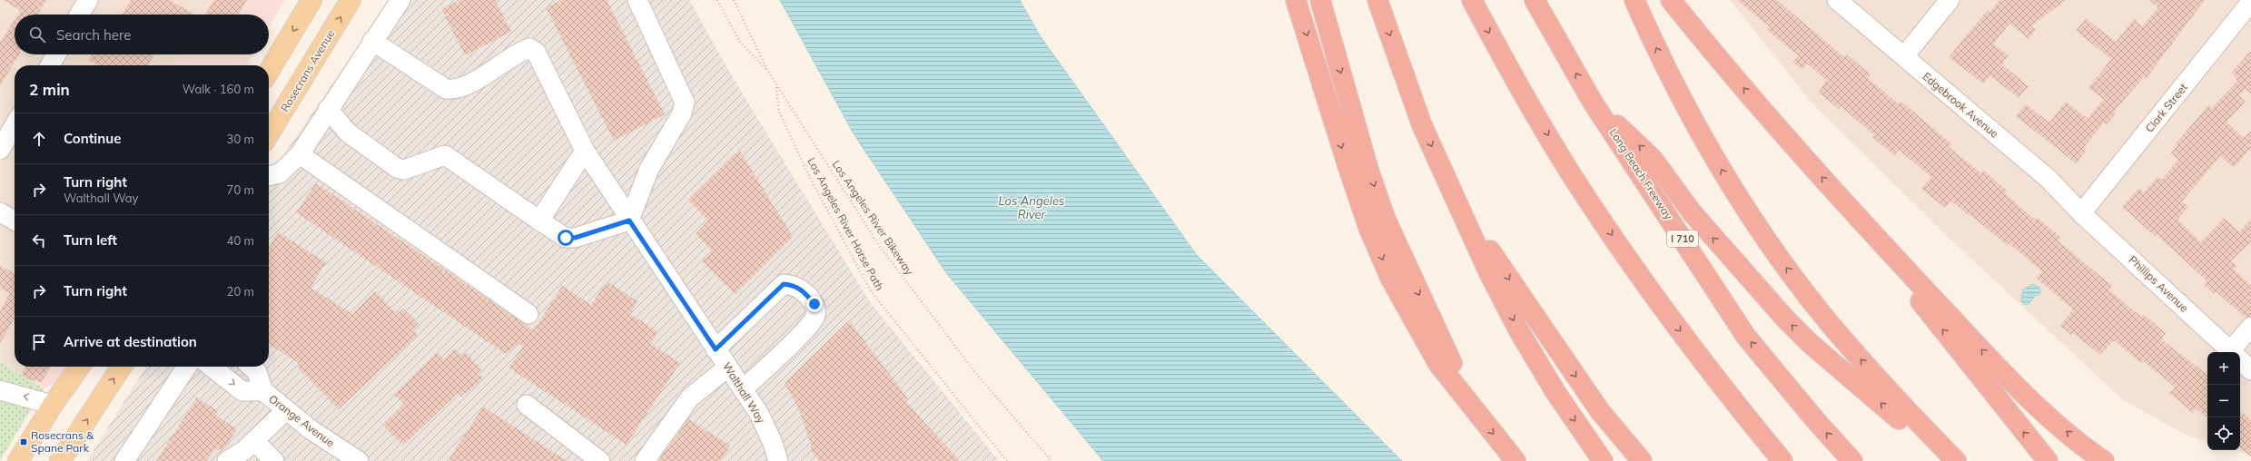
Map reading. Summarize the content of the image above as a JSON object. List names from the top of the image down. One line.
{"streets":{"highway":["Long Beach Freeway","I 710"],"main road":["Rosecrans Avenue"],"street":["Edgebrook Avenue","Clark Street","Phillips Avenue","Walthall Way","Orange Avenue"],"path":["Los Angeles River Bikeway","Los Angeles River Horse Path"]},"crossings":[["Edgebrook Avenue","Clark Street"],["Edgebrook Avenue","Phillips Avenue"],["Clark Street","Phillips Avenue"],["Los Angeles River Bikeway","Los Angeles River Horse Path"]],"water":["Los Angeles River"],"places":{"transit":["Rosecrans & Spane Park"]},"page":{"search":"Search here","heading":["2 min","Walk · 160 m"],"list":[["Continue","30 m"],["Turn right","Walthall Way","70 m"],["Turn left","40 m"],["Turn right","20 m"],"Arrive at destination"],"map_buttons":["+","−"]}}
